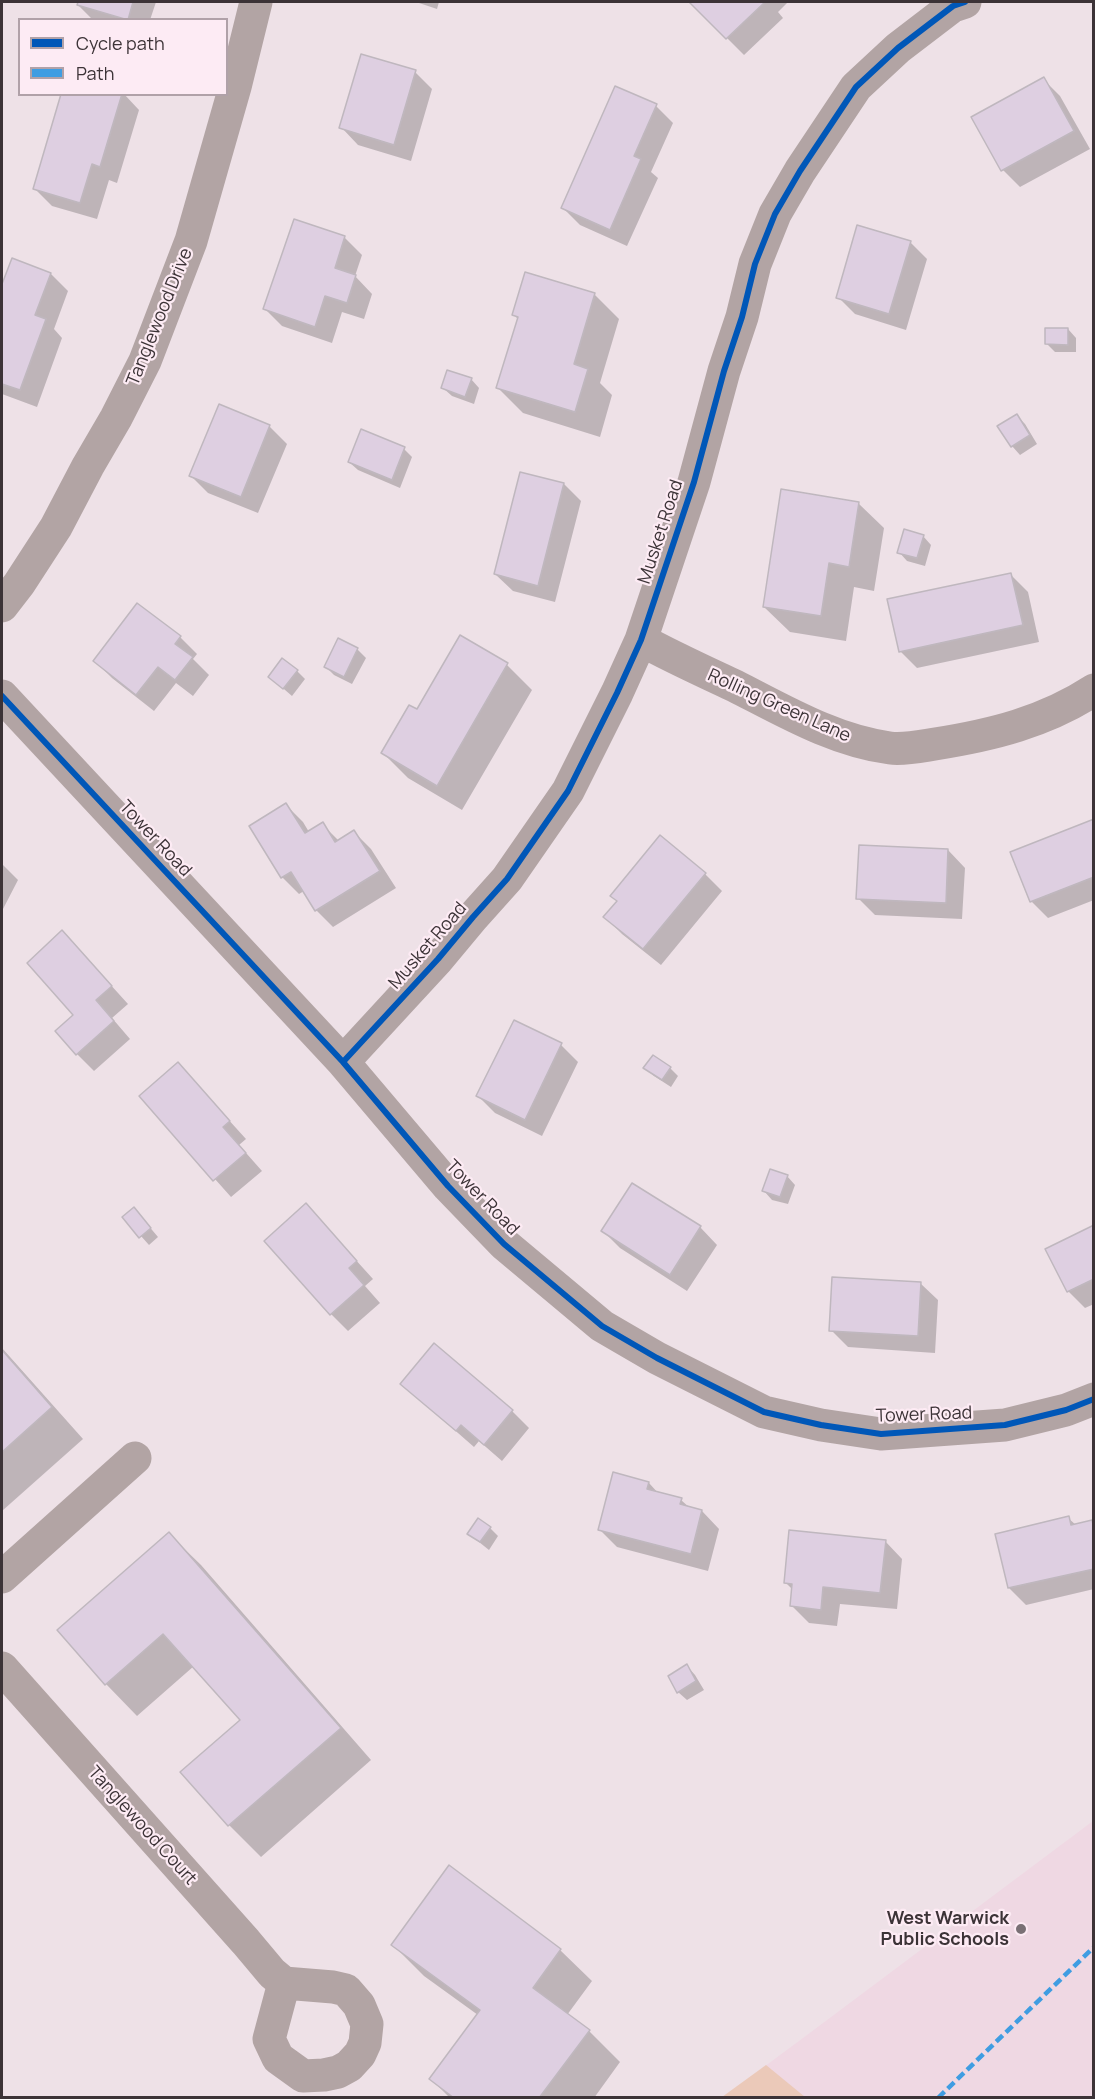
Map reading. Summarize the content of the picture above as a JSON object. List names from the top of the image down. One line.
{"streets":{"street":["Tanglewood Drive","Musket Road","Rolling Green Lane","Tower Road","Tanglewood Court"]},"crossings":[["Musket Road","Rolling Green Lane"],["Musket Road","Tower Road"]],"places":["West Warwick Public Schools"],"legend":["Cycle path","Path"]}
